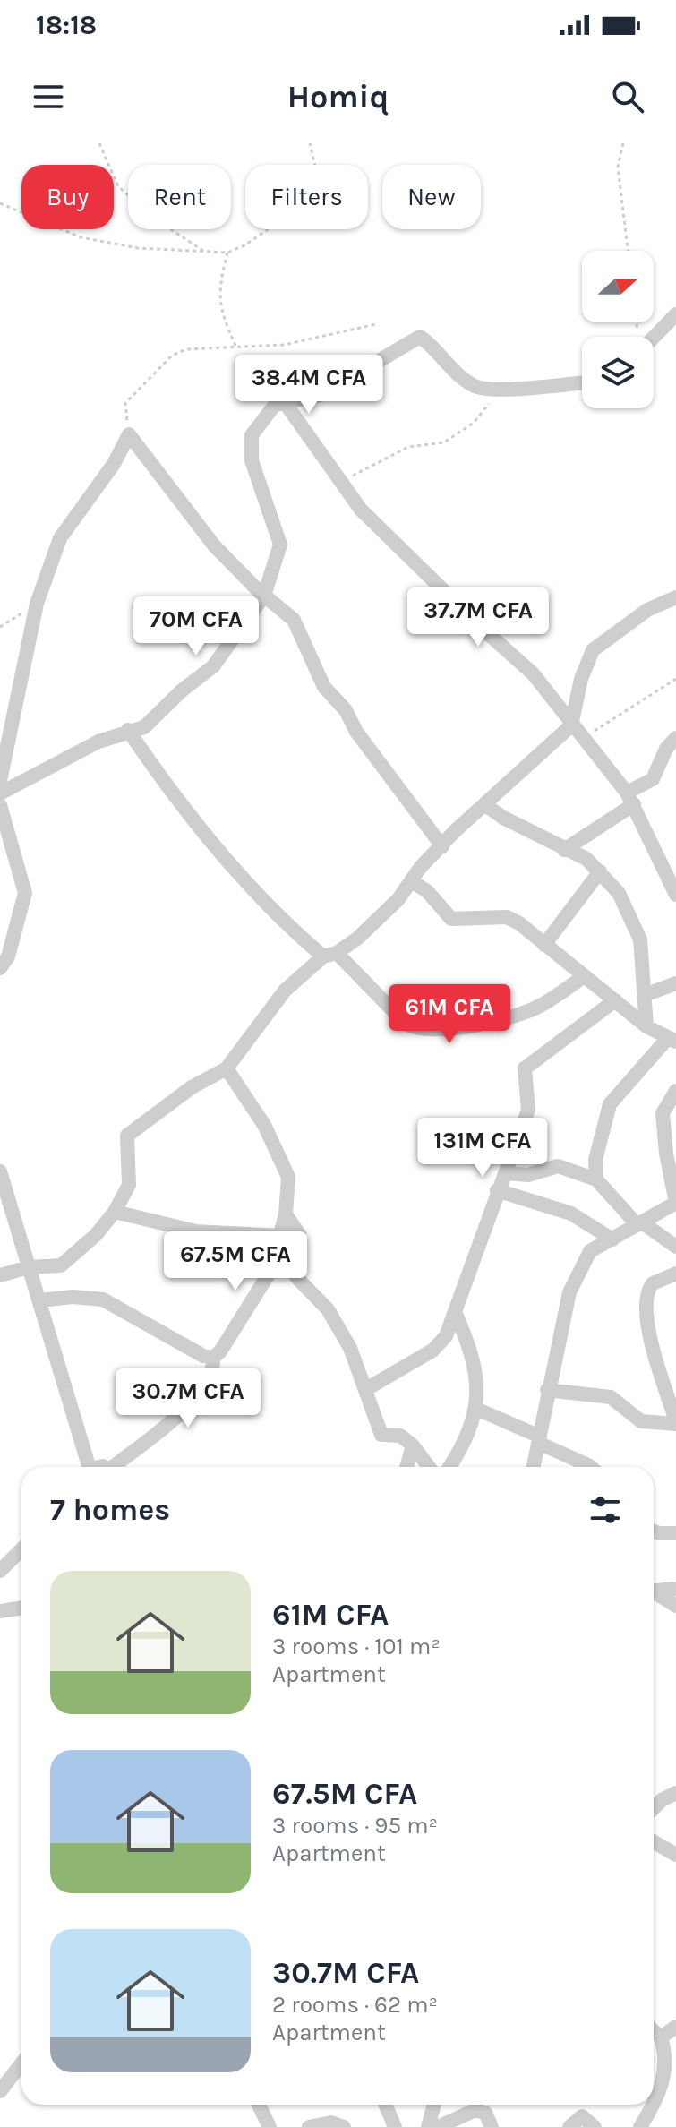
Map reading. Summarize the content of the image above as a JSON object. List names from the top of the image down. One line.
{"north":"right","page":{"status":"18:18","header":"Homiq","chip":["Buy","Rent","Filters","New"],"price":["38.4M CFA","37.7M CFA","70M CFA","61M CFA","131M CFA","67.5M CFA","30.7M CFA"],"heading":"7 homes","list":[{"name":"61M CFA","note":"3 rooms · 101 m² · Apartment"},{"name":"67.5M CFA","note":"3 rooms · 95 m² · Apartment"},{"name":"30.7M CFA","note":"2 rooms · 62 m² · Apartment"}]}}
